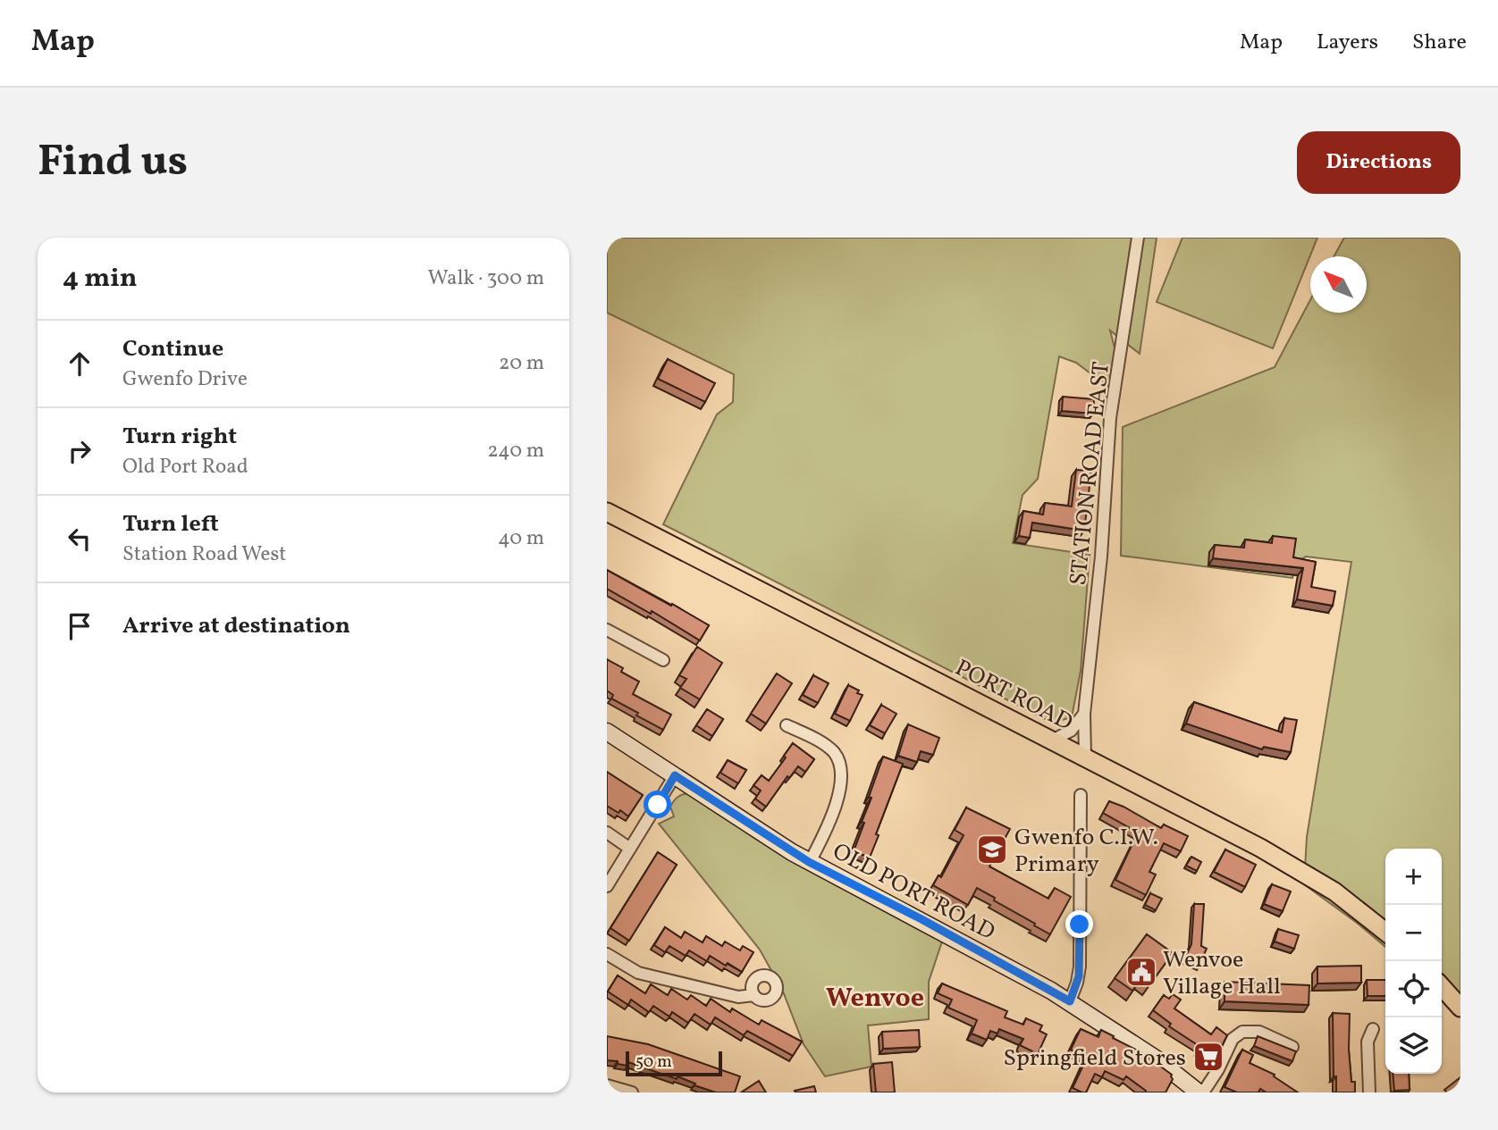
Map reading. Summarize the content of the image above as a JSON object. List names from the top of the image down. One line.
{"streets":{"main road":["PORT ROAD"],"street":["STATION ROAD EAST","OLD PORT ROAD"]},"crossings":[["STATION ROAD EAST","PORT ROAD"]],"districts":["Wenvoe"],"places":{"school or university":["Gwenfo C.I.W. Primary"],"public building":["Wenvoe Village Hall"],"supermarket":["Springfield Stores"]},"scale_bar":"50 m","north":"top left","page":{"header":"Map","nav":["Map","Layers","Share"],"buttons":"Directions","title":"Find us","heading":["4 min","Walk · 300 m"],"list":[["Continue","Gwenfo Drive","20 m"],["Turn right","Old Port Road","240 m"],["Turn left","Station Road West","40 m"],"Arrive at destination"],"map_buttons":["+","−"],"scale":"50 m"}}
